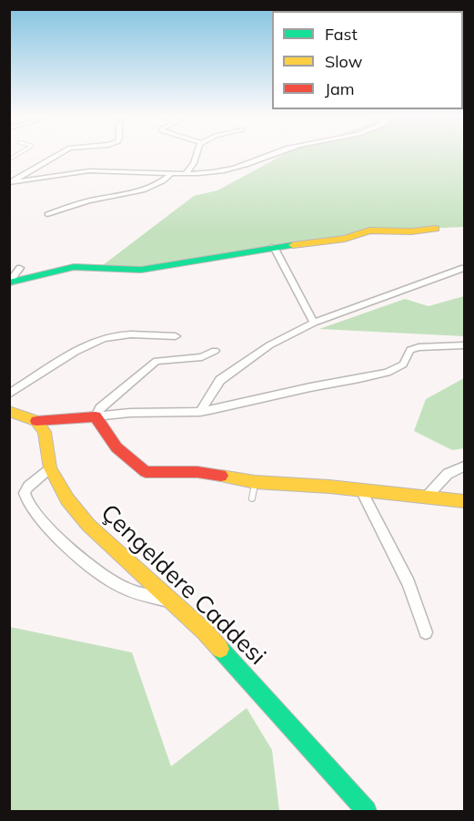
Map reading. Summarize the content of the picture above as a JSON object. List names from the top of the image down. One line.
{"streets":{"street":["Çengeldere Caddesi"]},"legend":["Fast","Slow","Jam"]}
